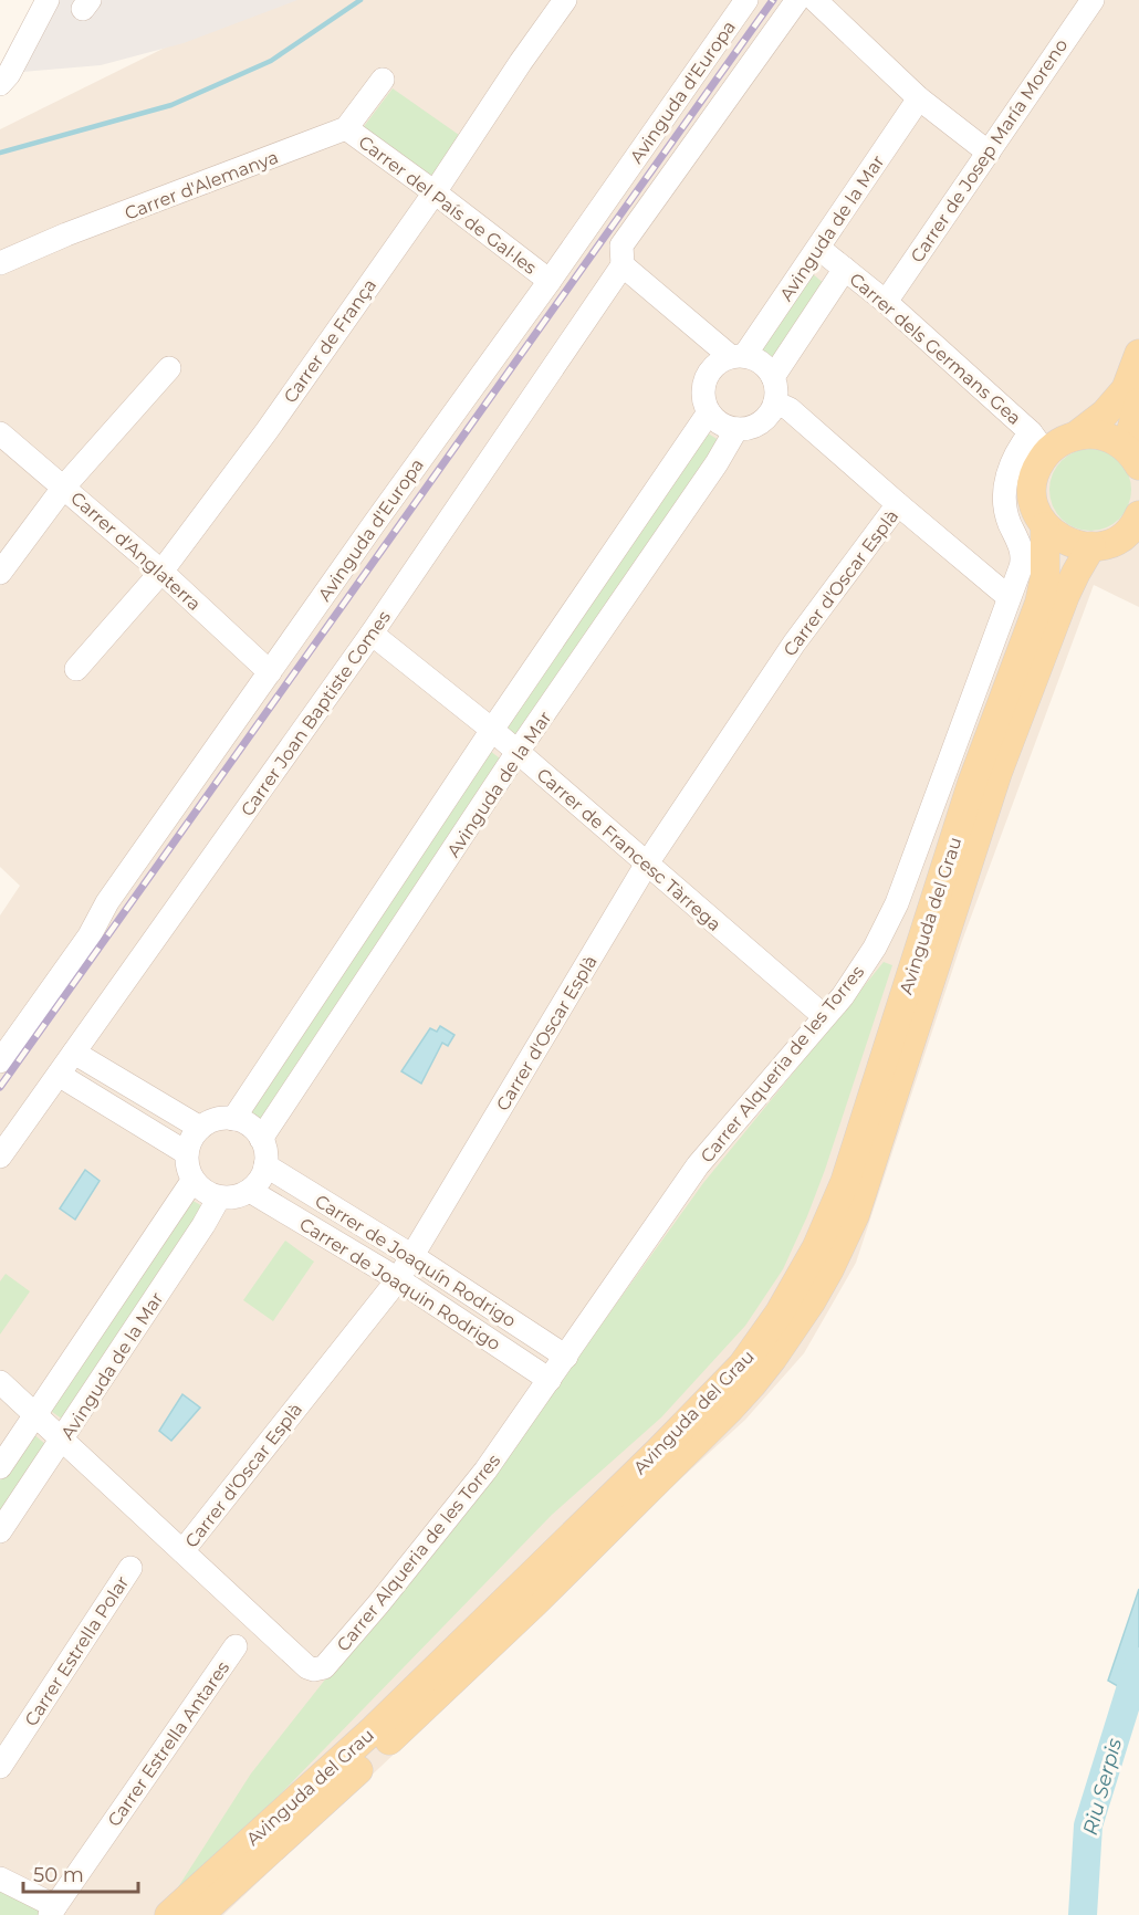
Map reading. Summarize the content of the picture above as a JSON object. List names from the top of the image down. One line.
{"streets":{"main road":["Avinguda del Grau"],"street":["Avinguda d'Europa","Carrer de Josep María Moreno","Carrer d'Alemanya","Carrer del País de Gal·les","Avinguda de la Mar","Carrer de França","Carrer dels Germans Gea","Carrer d'Anglaterra","Carrer d'Oscar Esplà","Carrer Joan Baptiste Comes","Carrer de Francesc Tàrrega","Carrer Alqueria de les Torres","Carrer de Joaquín Rodrigo","Carrer de Joaquin Rodrigo","Carrer Estrella Polar","Carrer Estrella Antares"]},"crossings":[["Avinguda d'Europa","Carrer del País de Gal·les"],["Avinguda d'Europa","Carrer d'Anglaterra"],["Carrer de Josep María Moreno","Carrer dels Germans Gea"],["Carrer d'Alemanya","Carrer del País de Gal·les"],["Carrer del País de Gal·les","Carrer de França"],["Avinguda de la Mar","Carrer dels Germans Gea"],["Avinguda de la Mar","Carrer de Francesc Tàrrega"],["Avinguda de la Mar","Carrer de Joaquín Rodrigo"],["Avinguda de la Mar","Carrer de Joaquin Rodrigo"],["Carrer de França","Carrer d'Anglaterra"],["Carrer dels Germans Gea","Avinguda del Grau"],["Carrer d'Oscar Esplà","Carrer de Francesc Tàrrega"],["Carrer d'Oscar Esplà","Carrer Alqueria de les Torres"],["Carrer d'Oscar Esplà","Carrer de Joaquín Rodrigo"],["Carrer d'Oscar Esplà","Carrer de Joaquin Rodrigo"],["Carrer Joan Baptiste Comes","Carrer de Francesc Tàrrega"],["Carrer de Francesc Tàrrega","Carrer Alqueria de les Torres"],["Carrer Alqueria de les Torres","Carrer de Joaquín Rodrigo"],["Carrer Alqueria de les Torres","Carrer de Joaquin Rodrigo"],["Carrer de Joaquín Rodrigo","Carrer de Joaquin Rodrigo"]],"water":["Riu Serpis"],"scale_bar":"50 m"}
